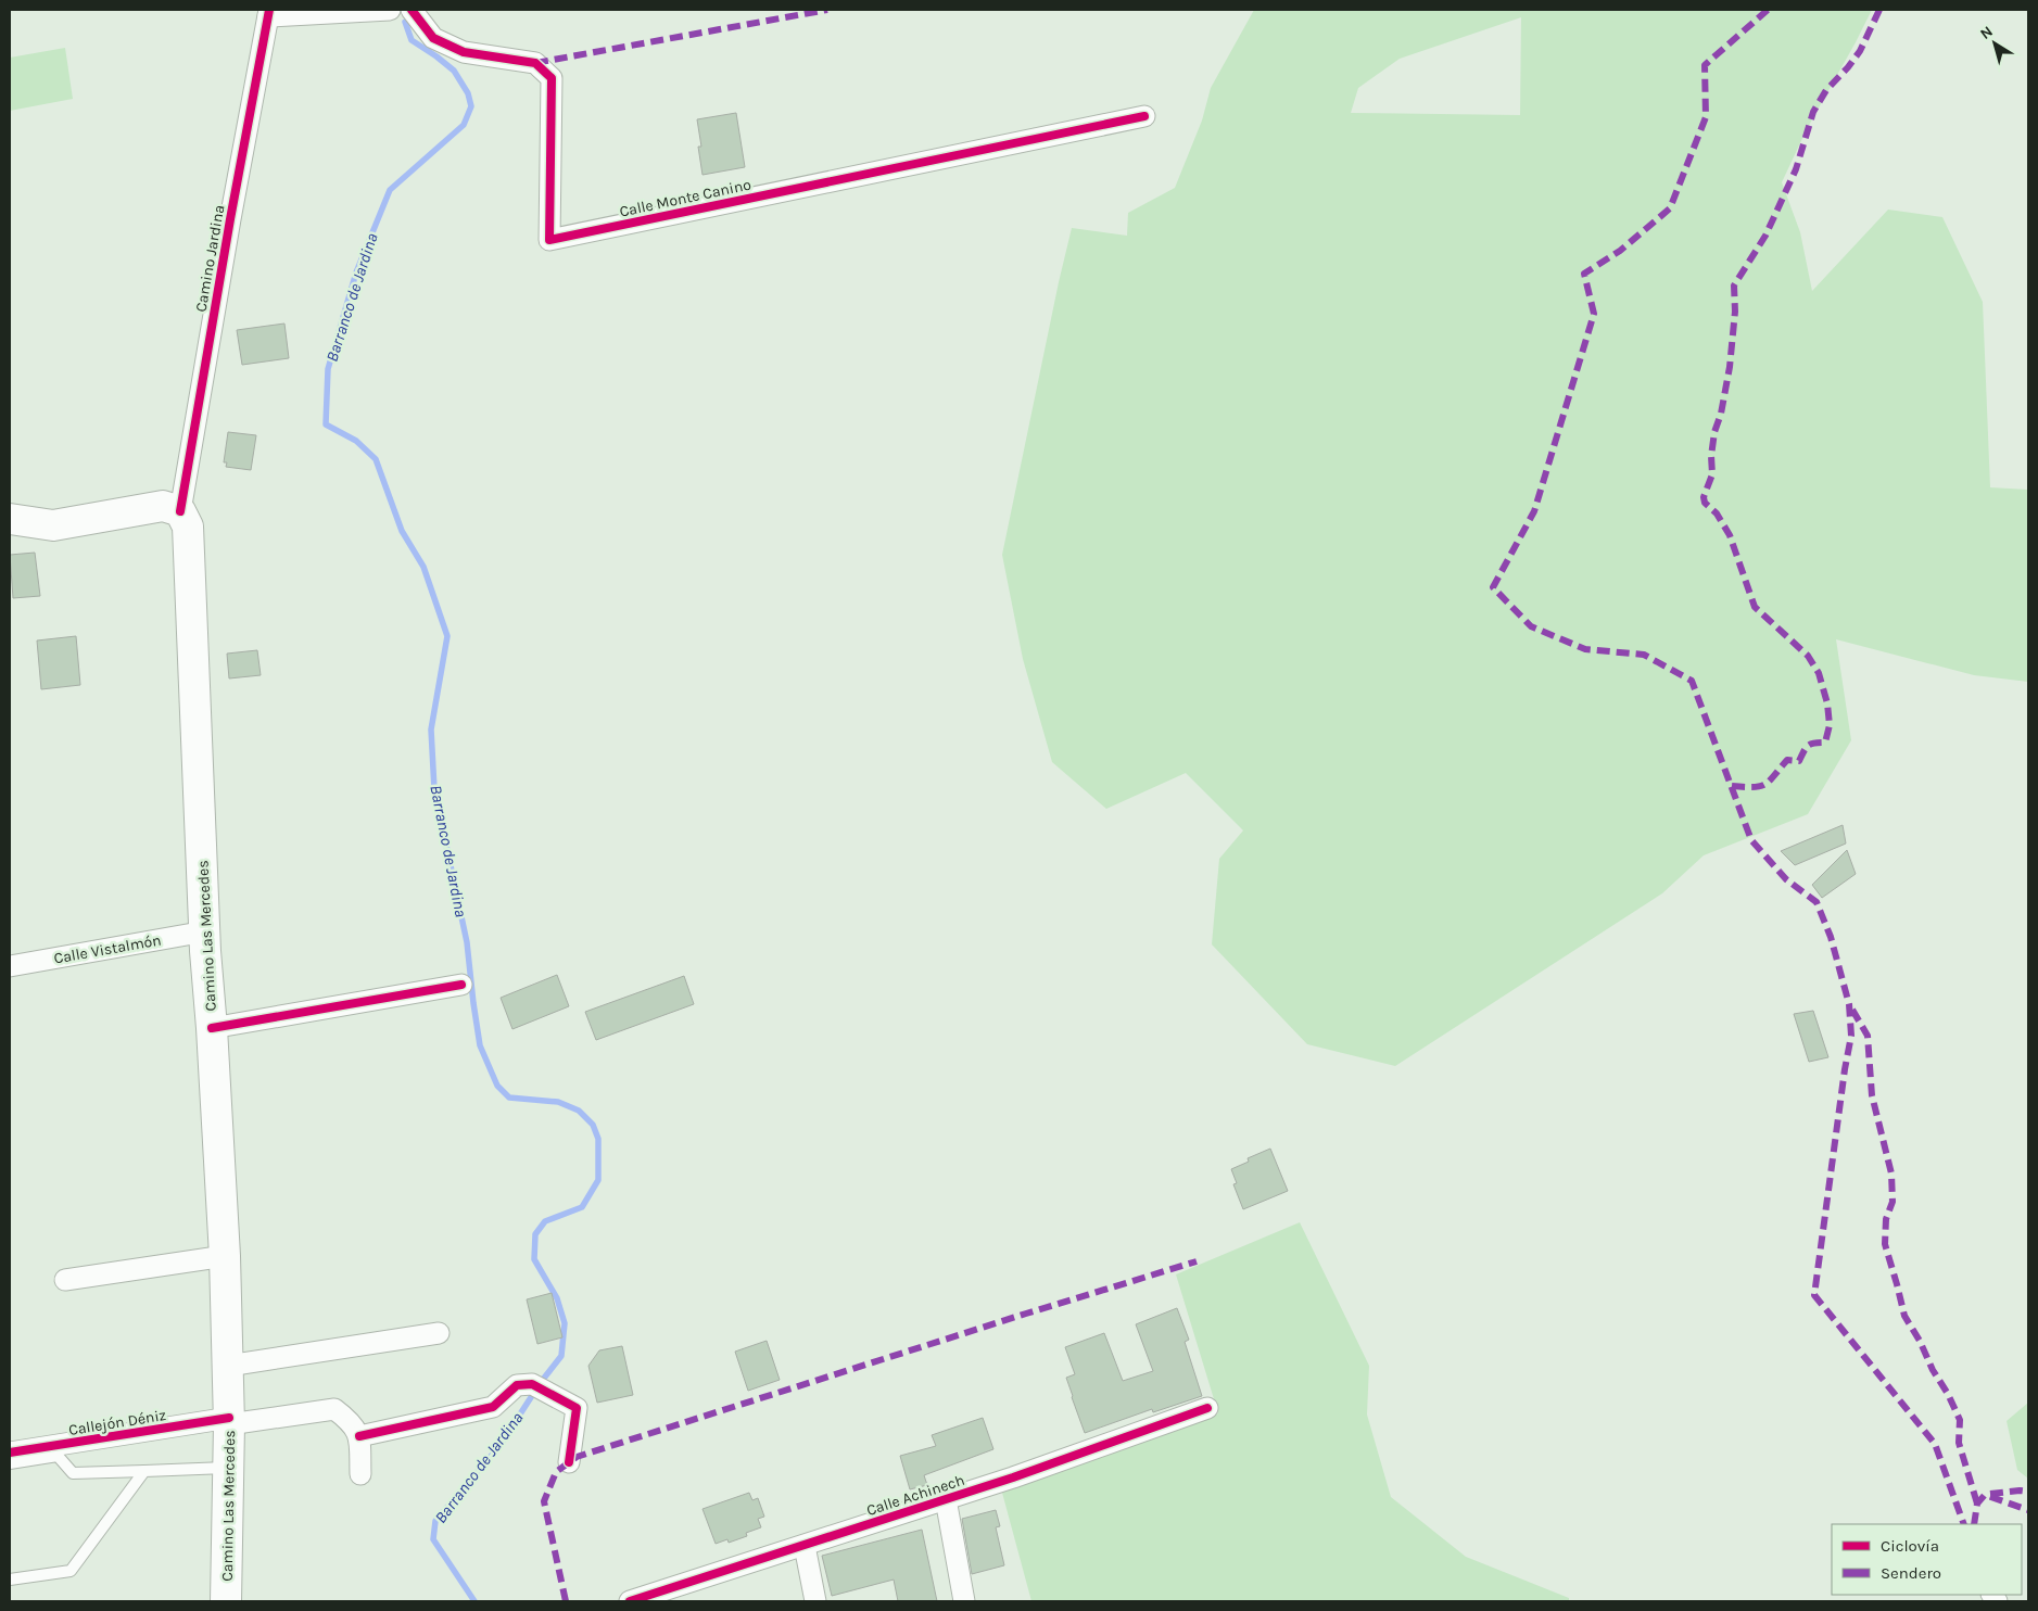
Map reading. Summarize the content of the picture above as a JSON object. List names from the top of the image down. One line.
{"streets":{"main road":["Camino Las Mercedes"],"street":["Calle Monte Canino","Camino Jardina","Calle Vistalmón","Callejón Déniz","Calle Achinech"]},"crossings":[["Camino Jardina","Camino Las Mercedes"],["Camino Las Mercedes","Calle Vistalmón"],["Camino Las Mercedes","Callejón Déniz"]],"water":["Barranco de Jardina"],"legend":["Ciclovía","Sendero"],"north":"top left"}
